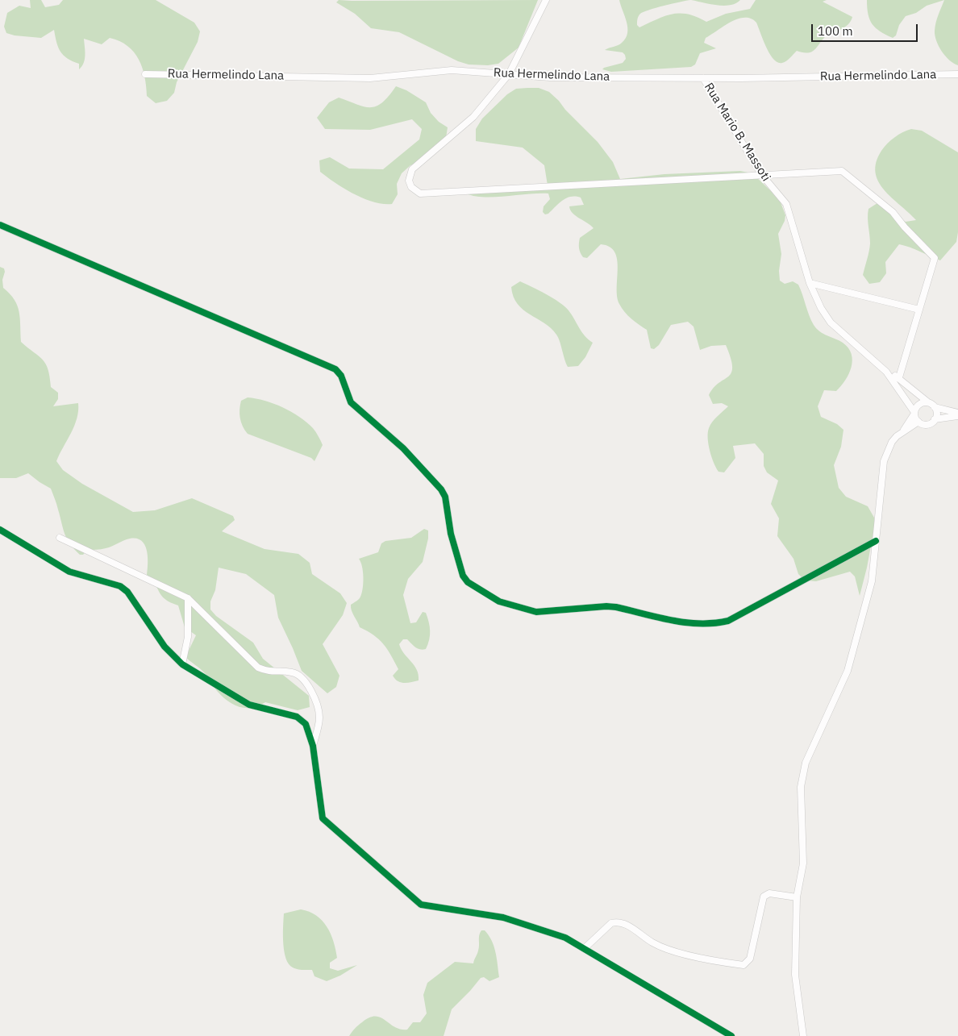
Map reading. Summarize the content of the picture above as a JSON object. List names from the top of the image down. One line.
{"streets":{"street":["Rua Hermelindo Lana","Rua Mario B. Massoti"]},"crossings":[["Rua Hermelindo Lana","Rua Mario B. Massoti"]],"scale_bar":"100 m"}
